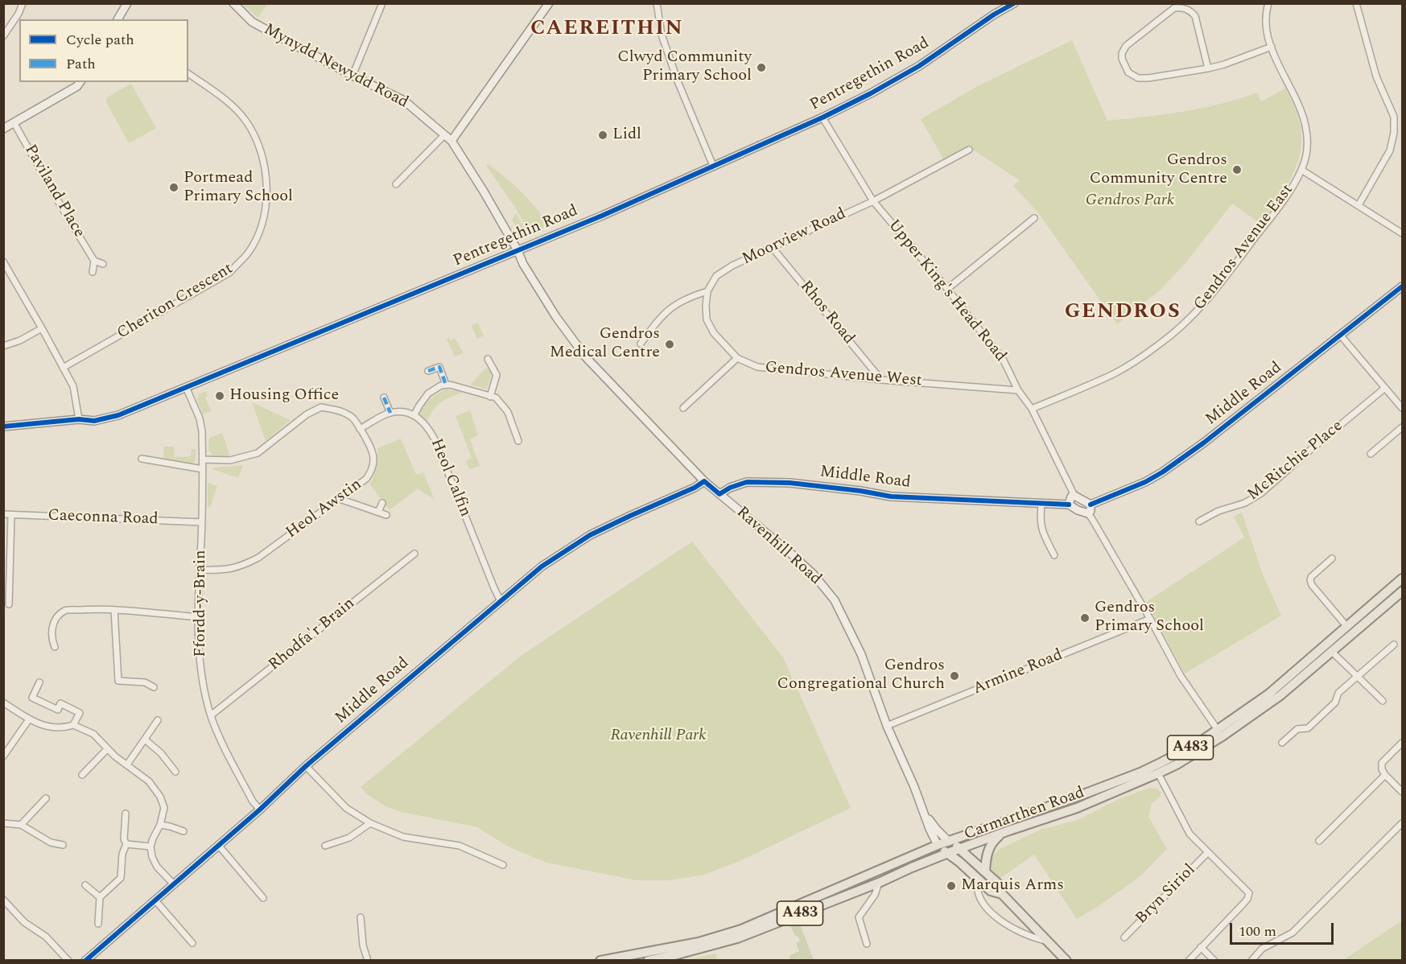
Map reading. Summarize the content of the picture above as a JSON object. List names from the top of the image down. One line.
{"streets":{"main road":["A483","Carmarthen Road"],"street":["Mynydd Newydd Road","Pentregethin Road","Paviland Place","Moorview Road","Gendros Avenue East","Upper King's Head Road","Cheriton Crescent","Rhos Road","Gendros Avenue West","Middle Road","McRitchie Place","Heol Calfin","Heol Awstin","Caeconna Road","Ravenhill Road","Ffordd-y-Brain","Rhodfa'r Brain","Armine Road","Bryn Siriol"]},"crossings":[["Mynydd Newydd Road","Pentregethin Road"],["Mynydd Newydd Road","Ravenhill Road"],["Pentregethin Road","Upper King's Head Road"],["Pentregethin Road","Ravenhill Road"],["Pentregethin Road","Ffordd-y-Brain"],["Moorview Road","Upper King's Head Road"],["Moorview Road","Rhos Road"],["Moorview Road","Gendros Avenue West"],["Gendros Avenue East","Upper King's Head Road"],["Upper King's Head Road","Gendros Avenue West"],["Rhos Road","Gendros Avenue West"],["Middle Road","Heol Calfin"],["Middle Road","Ravenhill Road"],["Middle Road","Ffordd-y-Brain"],["Heol Awstin","Ffordd-y-Brain"],["Caeconna Road","Ffordd-y-Brain"],["Ravenhill Road","Armine Road"],["Ravenhill Road","Carmarthen Road"],["Ffordd-y-Brain","Rhodfa'r Brain"]],"districts":["CAEREITHIN","GENDROS"],"parks":["Gendros Park","Ravenhill Park"],"places":["Clwyd Community Primary School","Lidl","Gendros Community Centre","Portmead Primary School","Gendros Medical Centre","Housing Office","Gendros Primary School","Gendros Congregational Church","Marquis Arms"],"legend":["Cycle path","Path"],"scale_bar":"100 m"}
